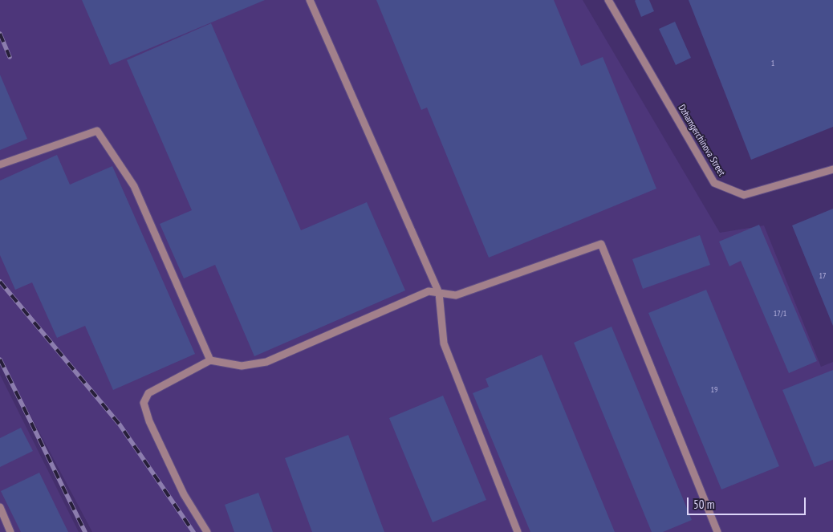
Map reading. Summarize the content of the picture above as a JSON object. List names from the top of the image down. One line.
{"streets":{"street":["Dzhamgerchinova Street"]},"house_numbers":["1","17","17/1","19"],"scale_bar":"50 m"}
